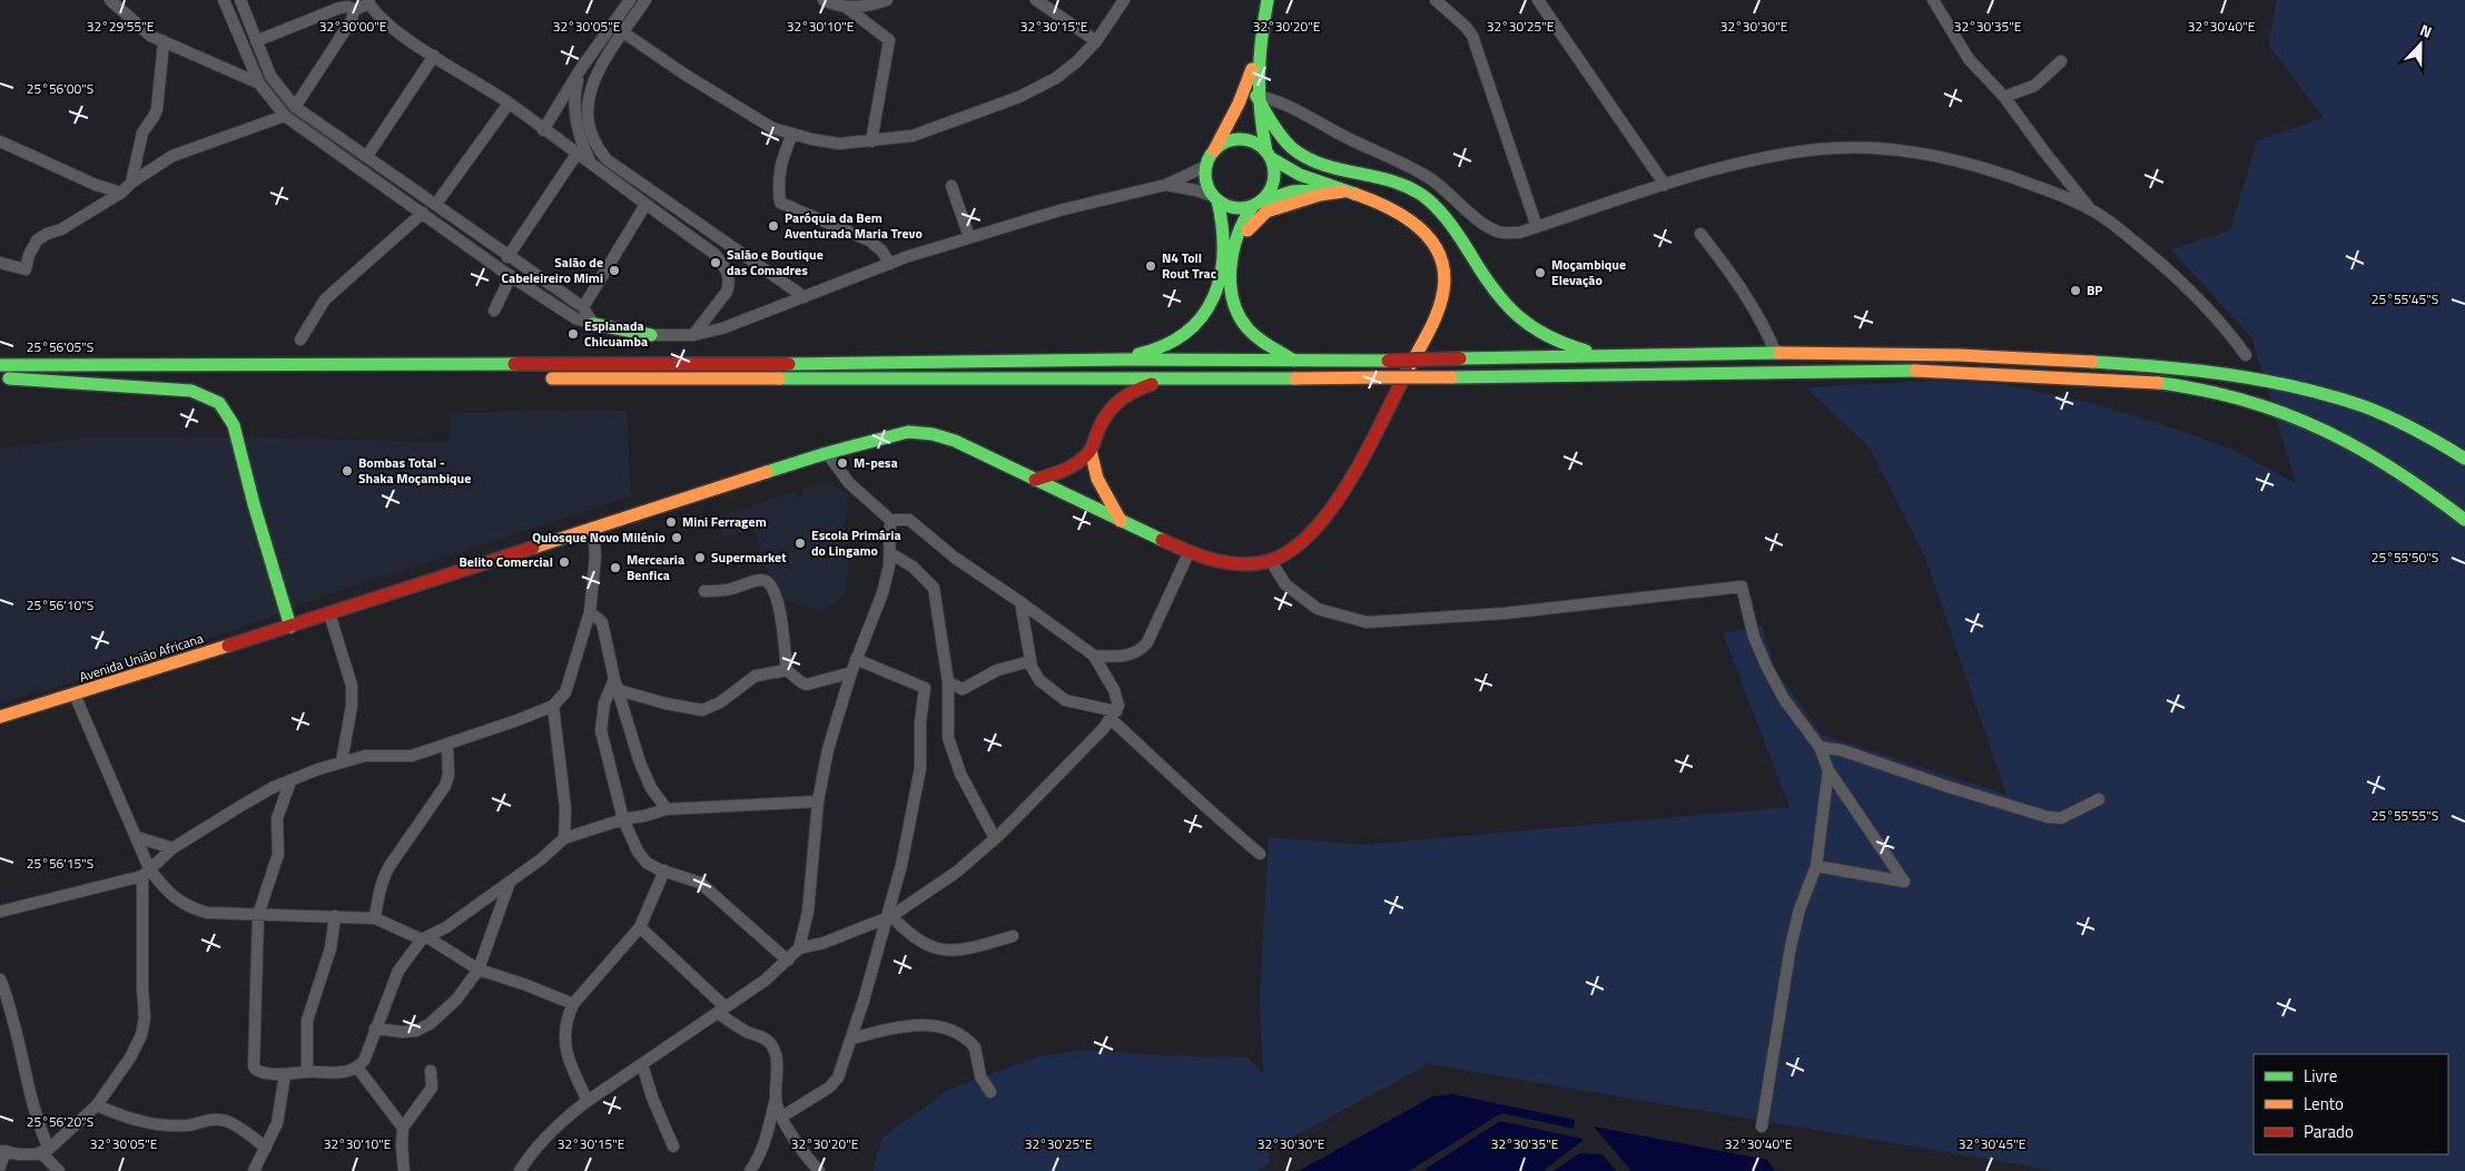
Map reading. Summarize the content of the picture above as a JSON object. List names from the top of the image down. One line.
{"streets":{"main road":["Avenida União Africana"]},"places":["Paróquia da Bem Aventurada Maria Trevo","Salão e Boutique das Comadres","N4 Toll Rout Trac","Salão de Cabeleireiro Mimi","Moçambique Elevação","BP","Esplanada Chicuamba","M-pesa","Bombas Total - Shaka Moçambique","Mini Ferragem","Quiosque Novo Milénio","Escola Primária do Lingamo","Supermarket","Belito Comercial","Mercearia Benfica"],"legend":["Livre","Lento","Parado"],"north":"top","coordinates":["32°30'10\"E","32°30'35\"E","32°30'40\"E","32°29'55\"E","32°30'00\"E","32°30'05\"E","32°30'15\"E","32°30'20\"E","32°30'25\"E","32°30'30\"E","25°56'00\"S","25°55'45\"S","25°56'05\"S","25°55'50\"S","25°56'10\"S","25°55'55\"S","25°56'15\"S","25°56'20\"S","32°30'45\"E"]}
